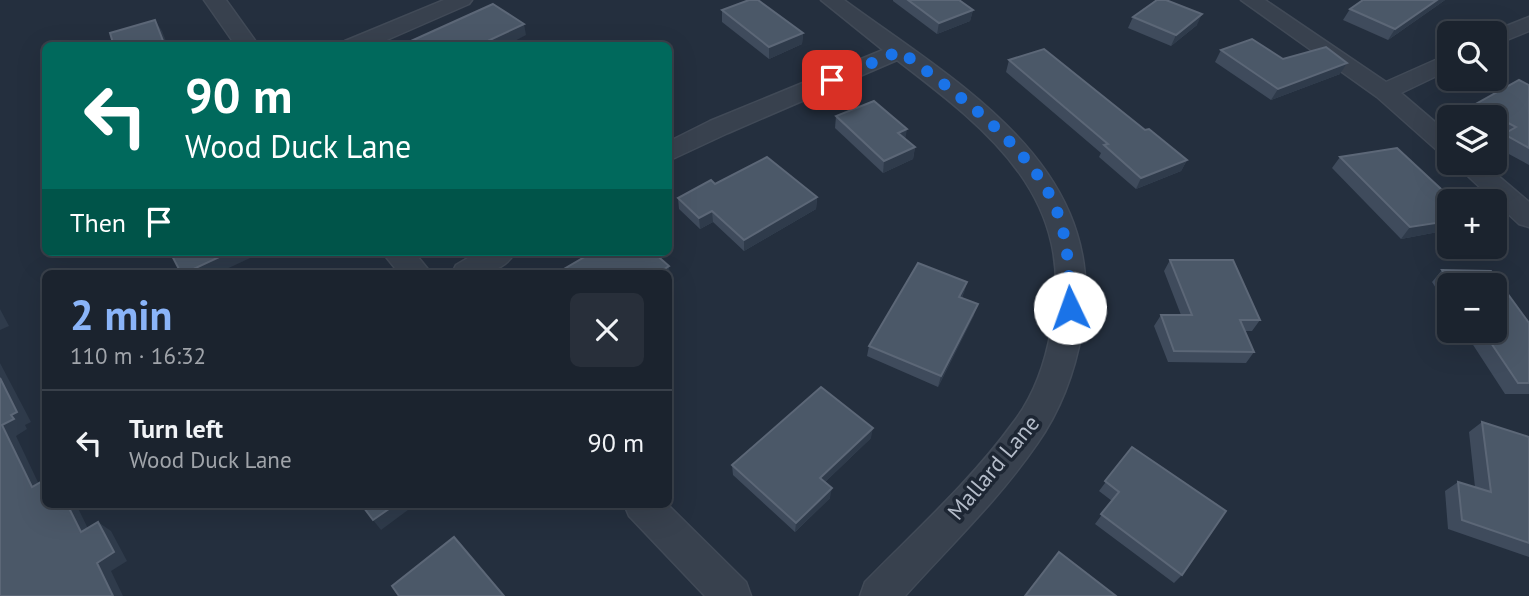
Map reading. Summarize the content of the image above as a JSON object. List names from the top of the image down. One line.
{"streets":{"street":["Mallard Lane"]},"page":{"map_buttons":["+","−"],"turn":["90 m","Wood Duck Lane"],"then":"Then","heading":["2 min","110 m · 16:32"],"list":[{"name":"Turn left","note":"Wood Duck Lane","value":"90 m"}]}}
